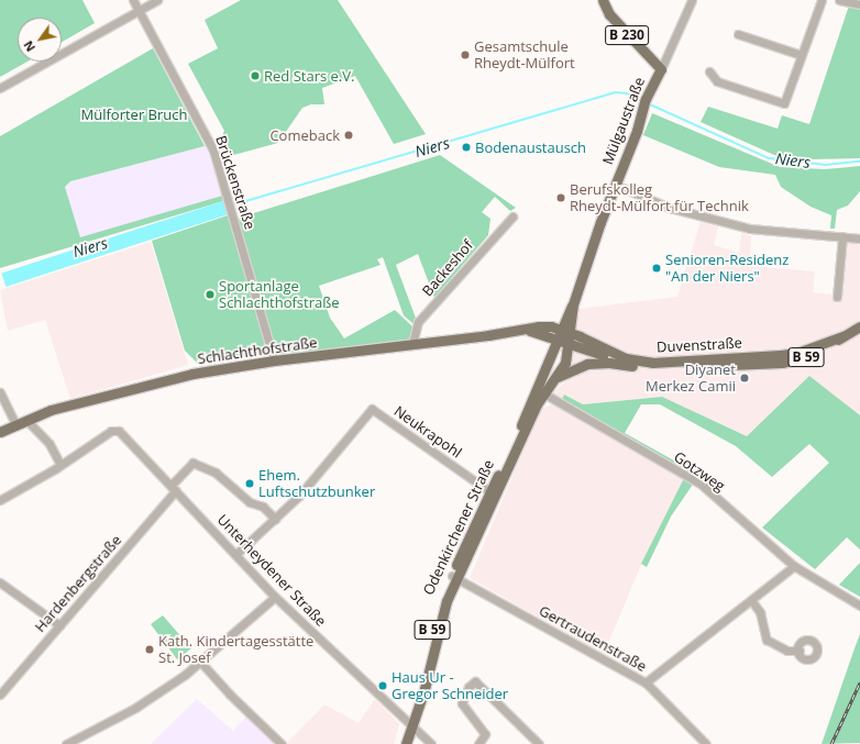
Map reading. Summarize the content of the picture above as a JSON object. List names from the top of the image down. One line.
{"streets":{"main road":["B 230","Mülgaustraße","Duvenstraße","Schlachthofstraße","B 59","Odenkirchener Straße"],"street":["Brückenstraße","Backeshof","Neukrapohl","Gotzweg","Unterheydener Straße","Hardenbergstraße","Gertraudenstraße"]},"crossings":[["B 230","Mülgaustraße"],["Mülgaustraße","Duvenstraße"],["Mülgaustraße","Schlachthofstraße"],["Mülgaustraße","B 59"],["Mülgaustraße","Odenkirchener Straße"],["Brückenstraße","Schlachthofstraße"],["Backeshof","Schlachthofstraße"],["Duvenstraße","Schlachthofstraße"],["Duvenstraße","B 59"],["Duvenstraße","Odenkirchener Straße"],["Schlachthofstraße","B 59"],["Schlachthofstraße","Odenkirchener Straße"],["B 59","Odenkirchener Straße"],["Neukrapohl","Odenkirchener Straße"],["Neukrapohl","Hardenbergstraße"],["Gotzweg","Odenkirchener Straße"],["Odenkirchener Straße","Unterheydener Straße"],["Odenkirchener Straße","Gertraudenstraße"],["Unterheydener Straße","Hardenbergstraße"]],"water":["Niers"],"parks":["Mülforter Bruch"],"places":["Gesamtschule Rheydt-Mülfort","Red Stars e.V.","Comeback","Bodenaustausch","Berufskolleg Rheydt-Mülfort für Technik","Senioren-Residenz \"An der Niers\"","Sportanlage Schlachthofstraße","Diyanet Merkez Camii","Ehem. Luftschutzbunker","Kath. Kindertagesstätte St. Josef","Haus Ur - Gregor Schneider"],"north":"bottom left"}
